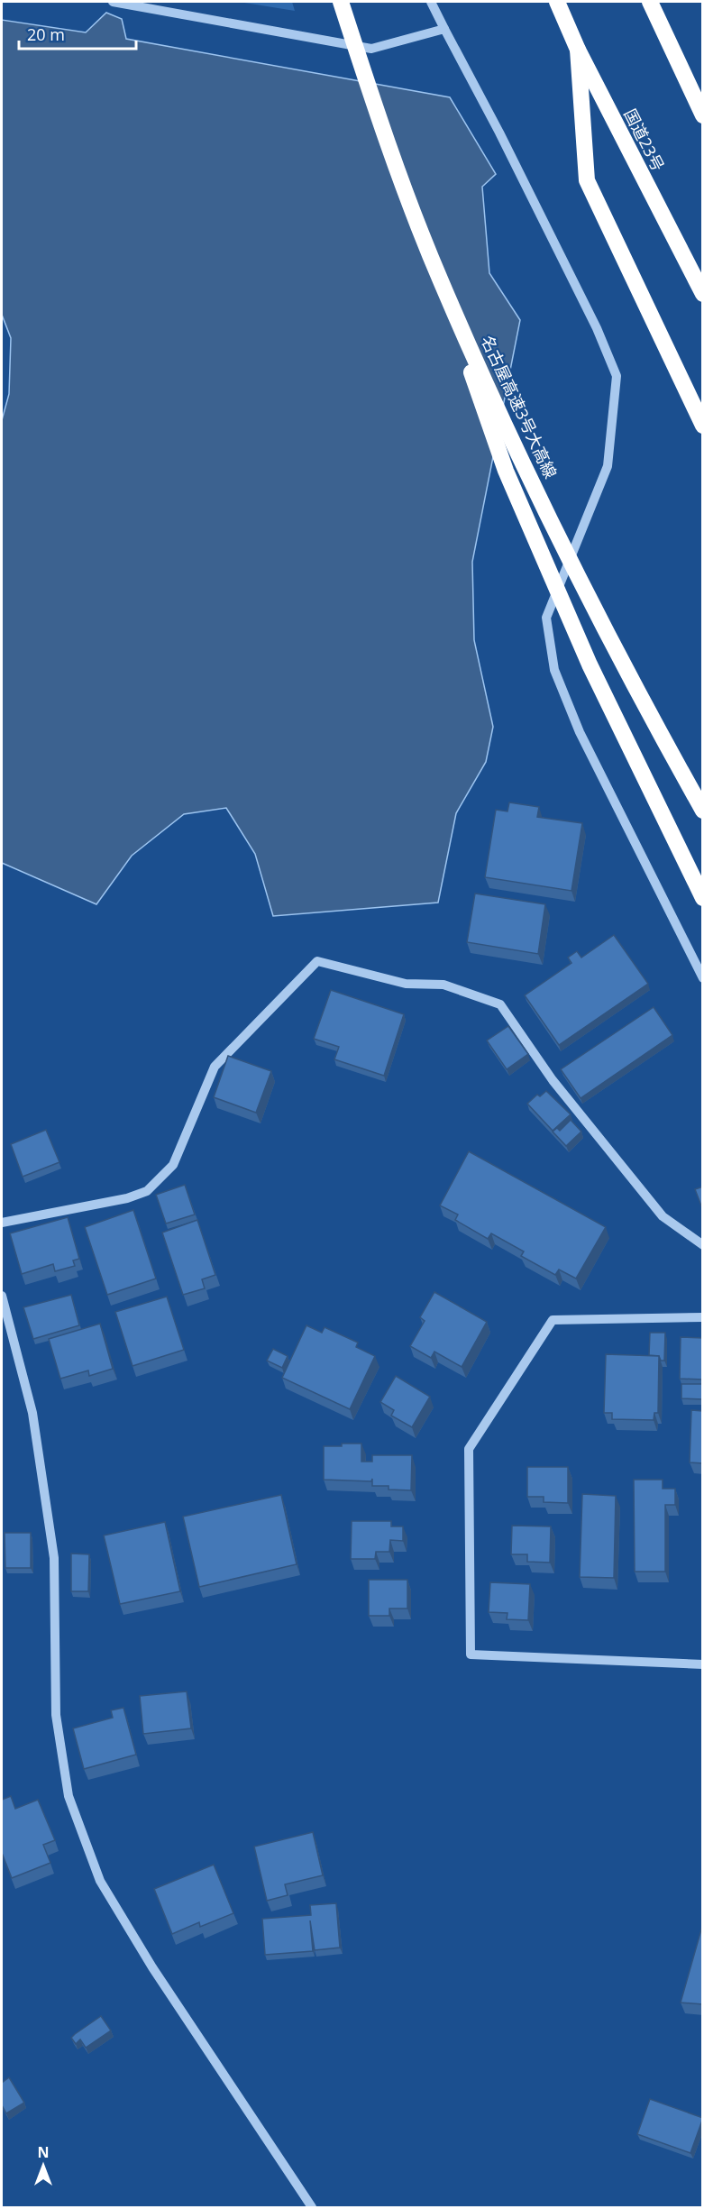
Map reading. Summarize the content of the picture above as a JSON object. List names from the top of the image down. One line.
{"streets":{"highway":["国道23号","名古屋高速3号大高線"]},"scale_bar":"20 m","north":"top"}
